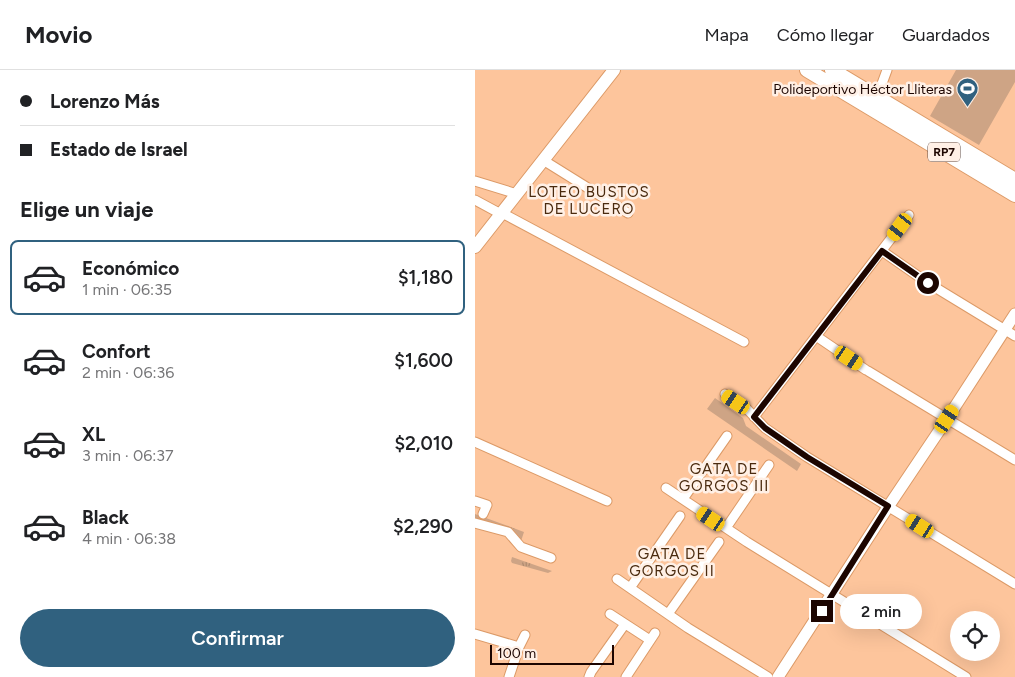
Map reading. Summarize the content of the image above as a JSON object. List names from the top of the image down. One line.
{"streets":{"main road":["RP7"]},"districts":["LOTEO BUSTOS DE LUCERO","GATA DE GORGOS III","GATA DE GORGOS II"],"places":{"sports":["Polideportivo Héctor Lliteras"]},"scale_bar":"100 m","page":{"header":"Movio","nav":["Mapa","Cómo llegar","Guardados"],"banner":["Lorenzo Más","Estado de Israel"],"heading":"Elige un viaje","list":[{"name":"Económico","note":"1 min · 06:35","value":"$1,180"},{"name":"Confort","note":"2 min · 06:36","value":"$1,600"},{"name":"XL","note":"3 min · 06:37","value":"$2,010"},{"name":"Black","note":"4 min · 06:38","value":"$2,290"}],"bubble":"2 min","buttons":"Confirmar","scale":"100 m"}}
